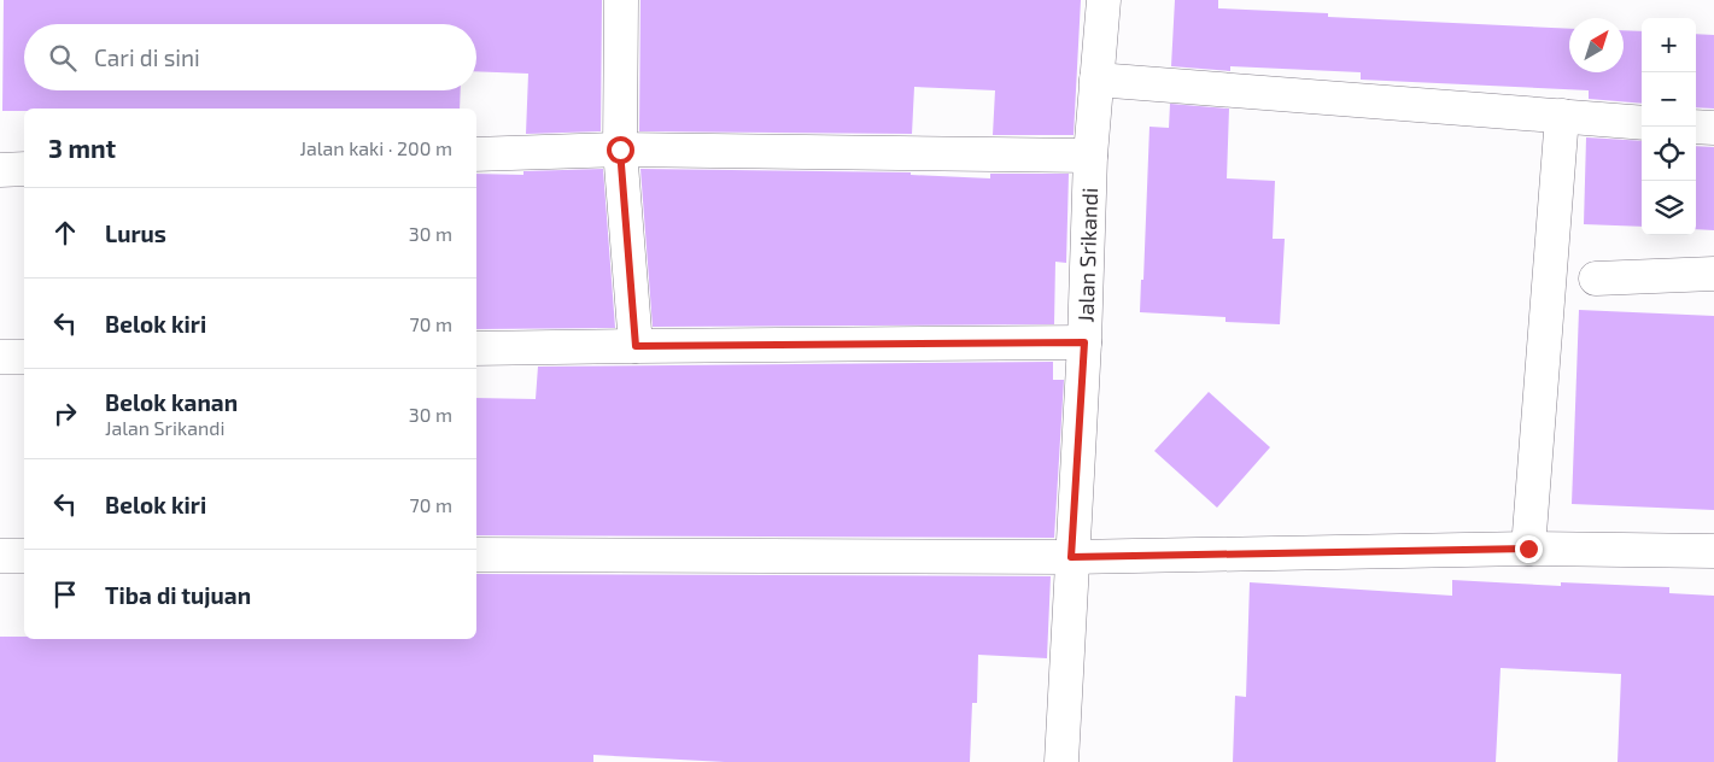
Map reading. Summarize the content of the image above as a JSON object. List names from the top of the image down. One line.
{"streets":{"street":["Jalan Srikandi"]},"north":"top right","page":{"map_buttons":["+","−"],"search":"Cari di sini","heading":["3 mnt","Jalan kaki · 200 m"],"list":[["Lurus","30 m"],["Belok kiri","70 m"],["Belok kanan","Jalan Srikandi","30 m"],["Belok kiri","70 m"],"Tiba di tujuan"]}}
